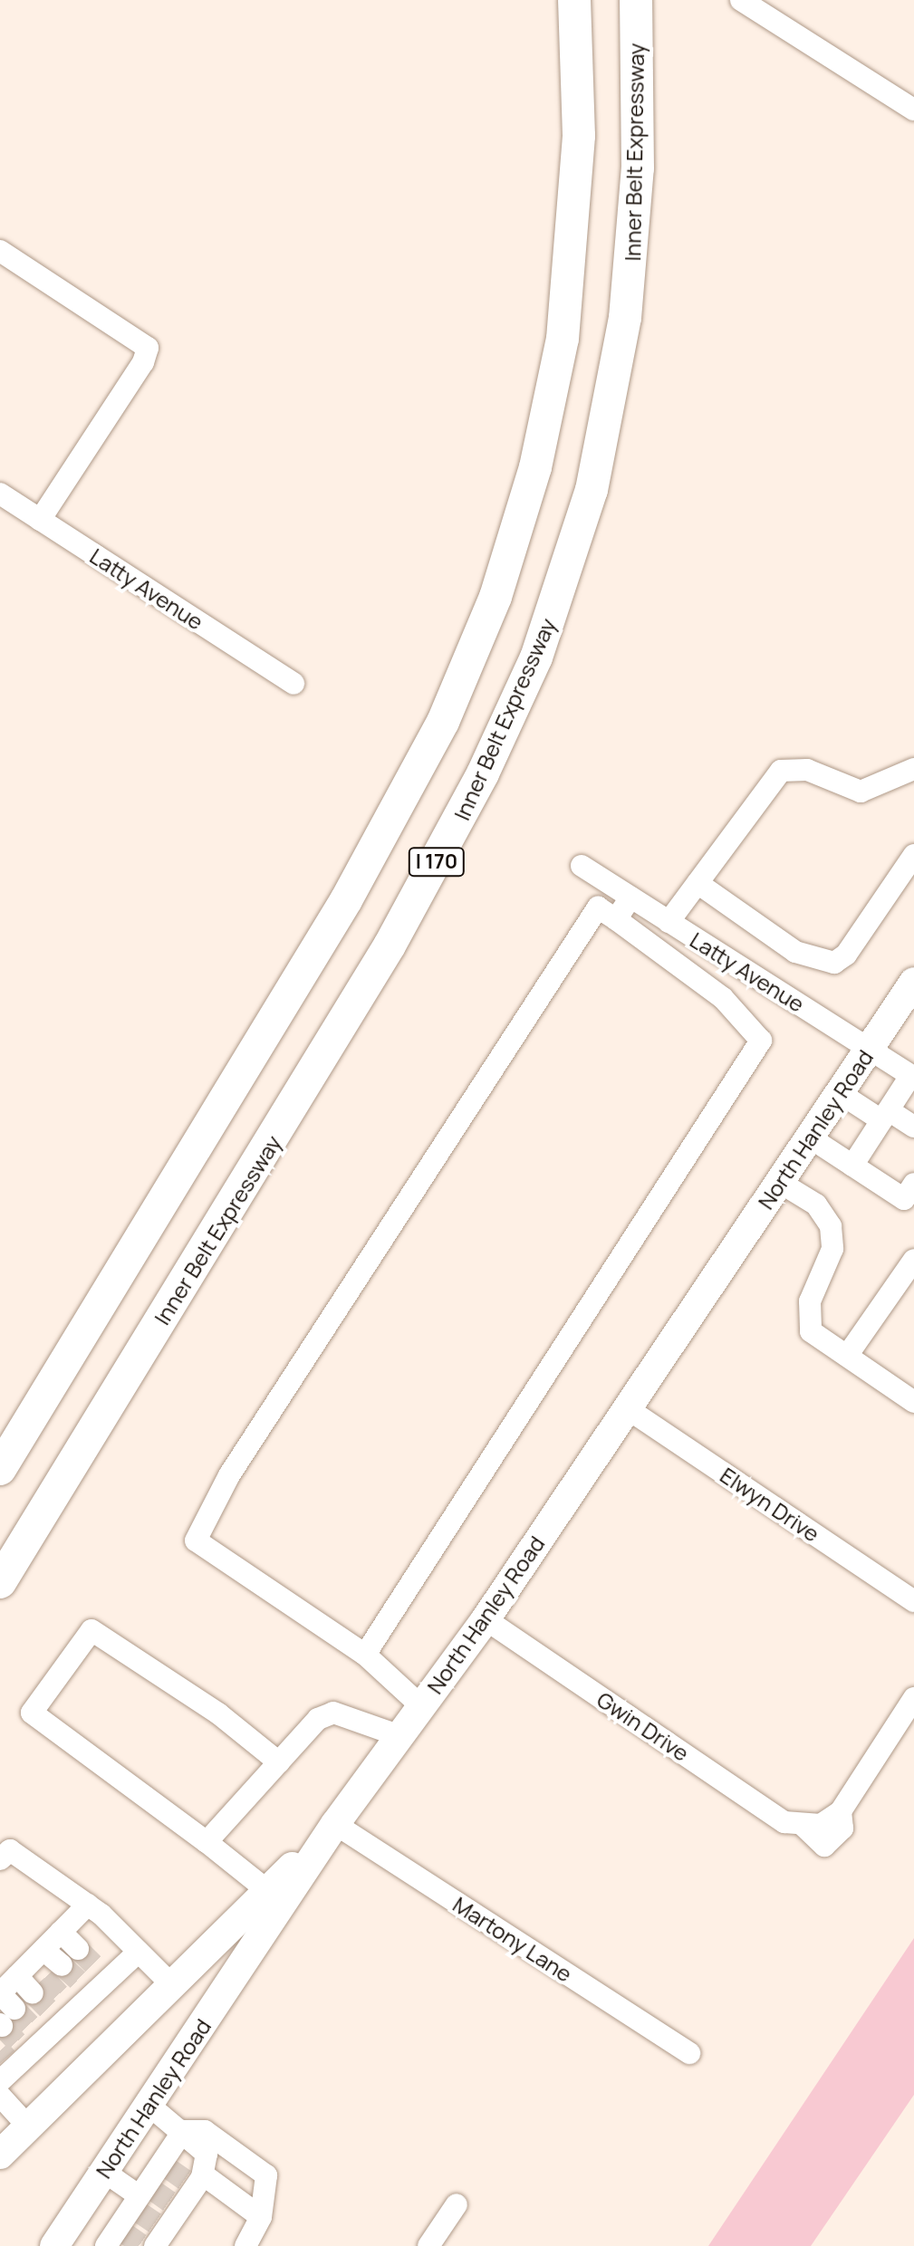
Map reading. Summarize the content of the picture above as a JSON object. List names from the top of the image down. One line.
{"streets":{"highway":["Inner Belt Expressway","I 170"],"main road":["North Hanley Road"],"street":["Latty Avenue","Elwyn Drive","Gwin Drive","Martony Lane"]},"crossings":[["Latty Avenue","North Hanley Road"],["North Hanley Road","Elwyn Drive"],["North Hanley Road","Gwin Drive"],["North Hanley Road","Martony Lane"]]}
